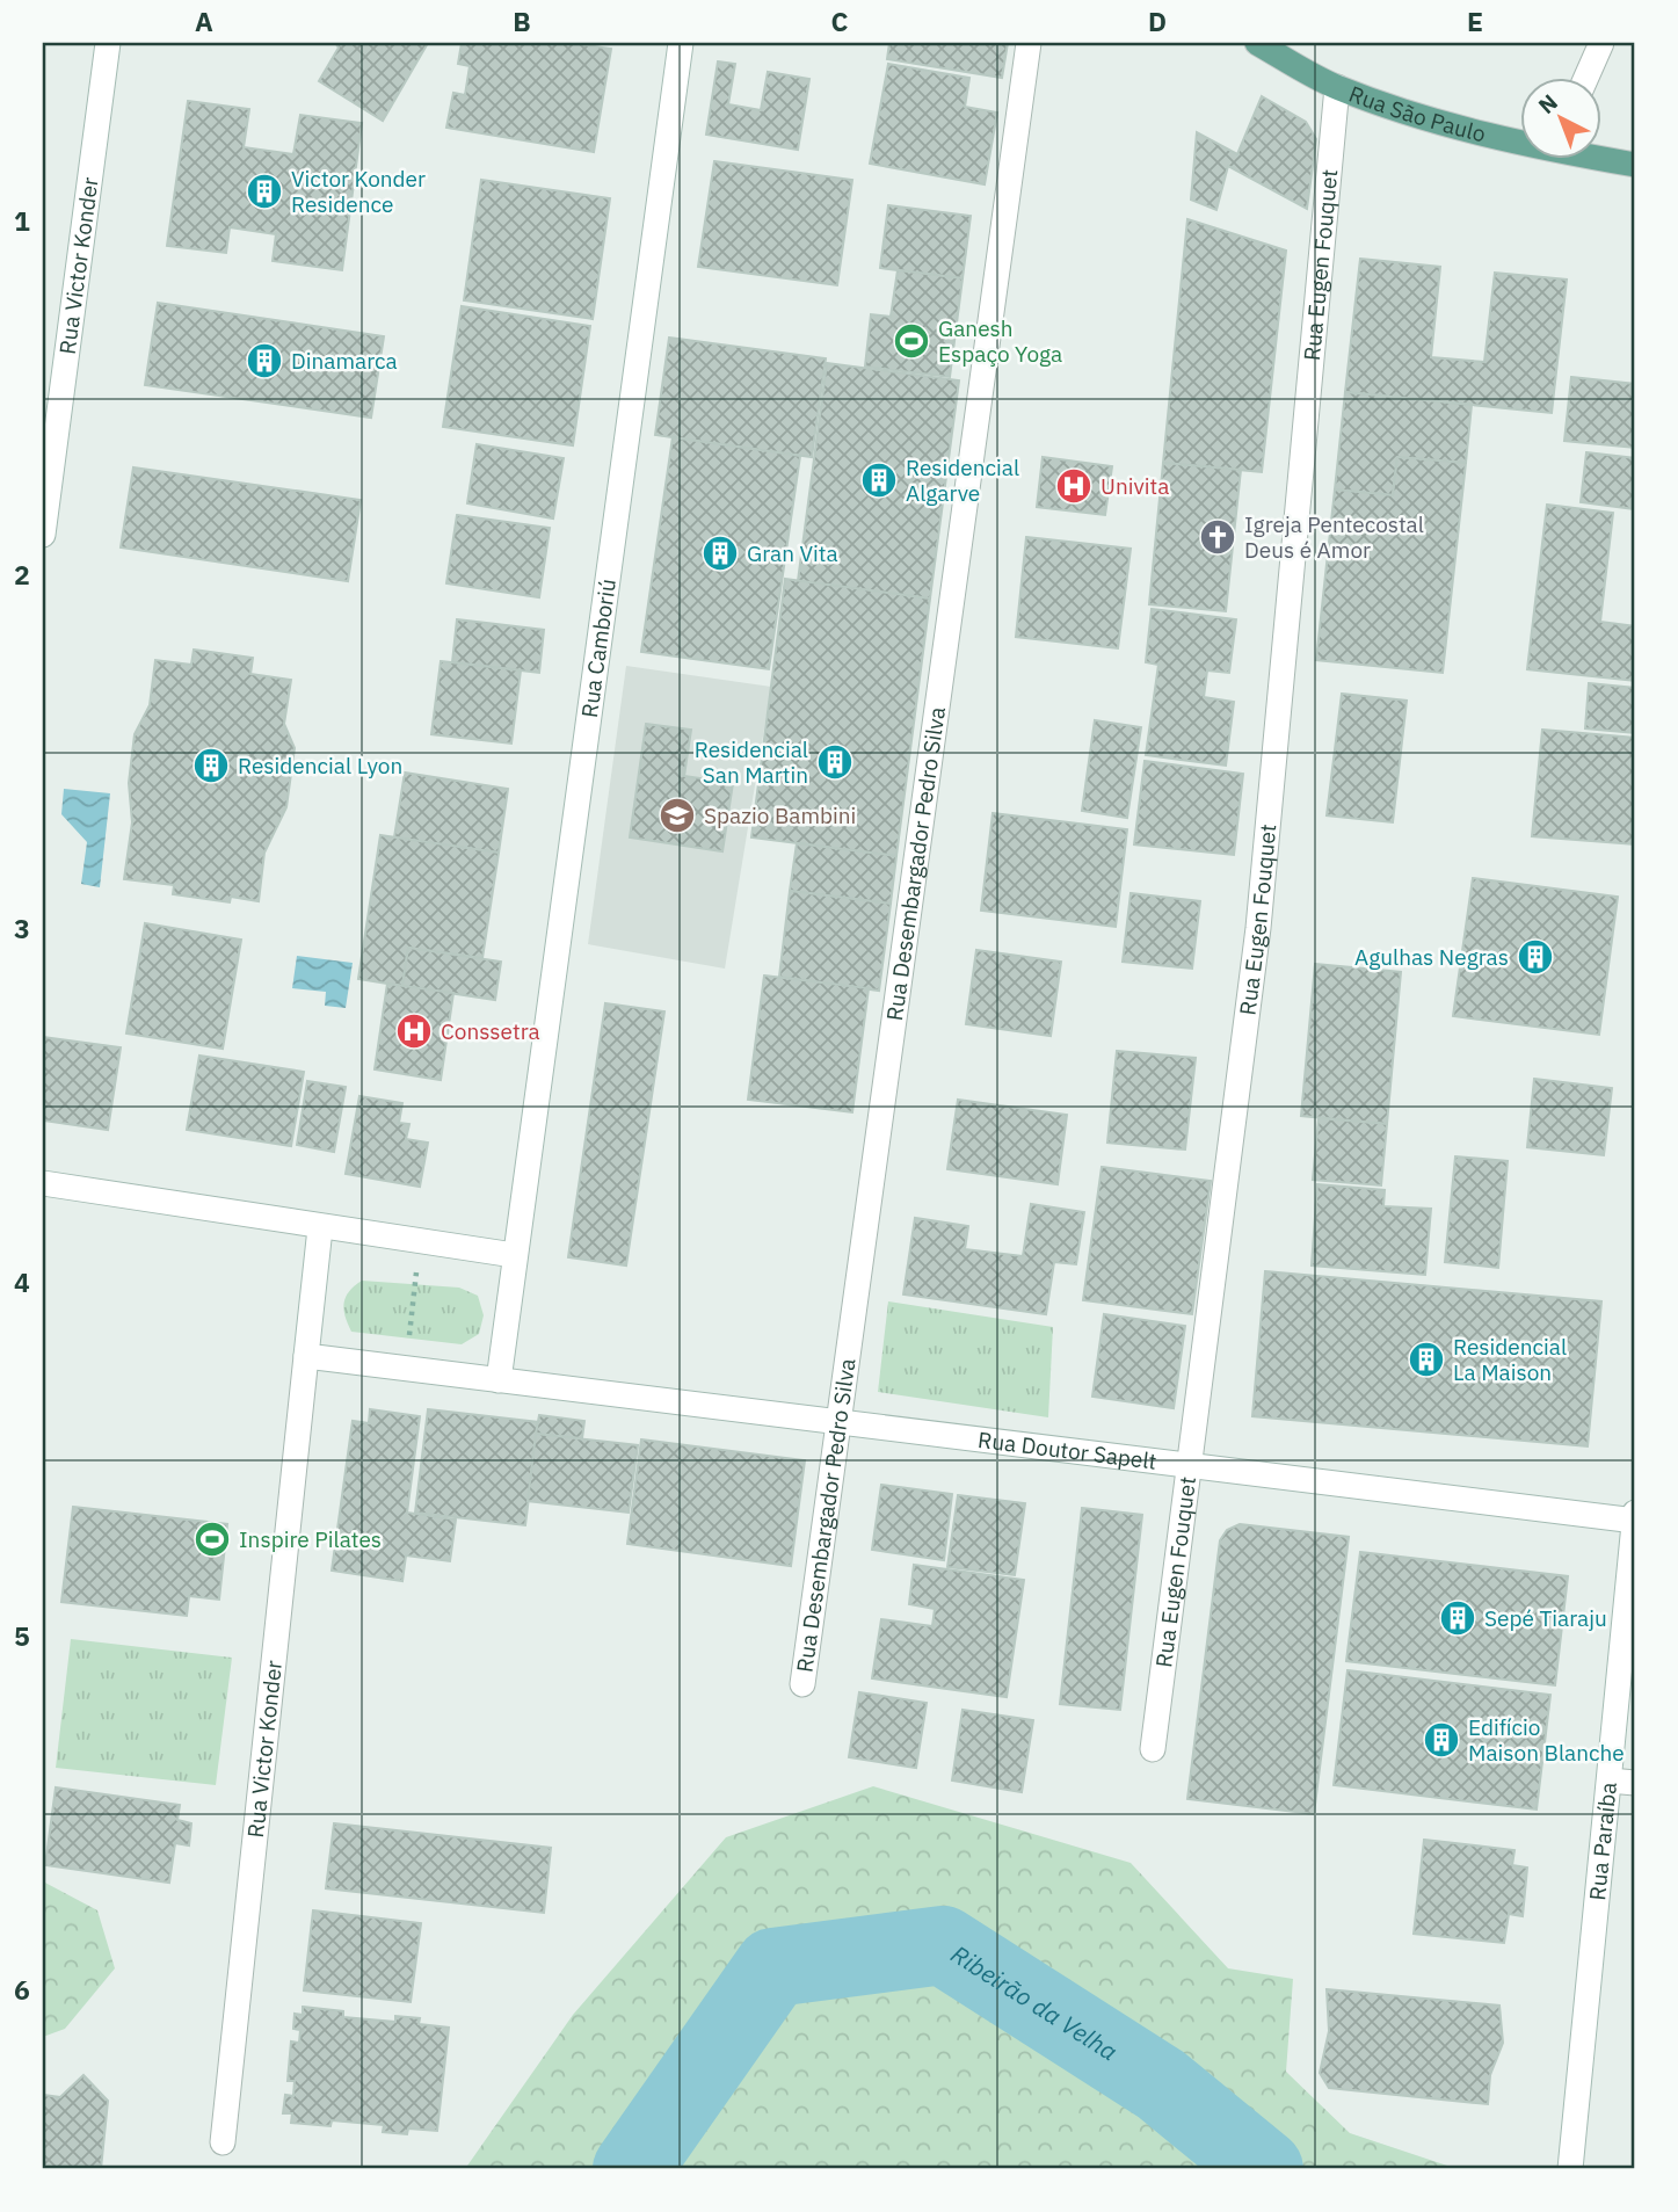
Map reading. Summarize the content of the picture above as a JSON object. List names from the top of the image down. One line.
{"streets":{"main road":["Rua São Paulo"],"street":["Rua Victor Konder","Rua Eugen Fouquet","Rua Camboriú","Rua Desembargador Pedro Silva","Rua Doutor Sapelt","Rua Paraíba"]},"crossings":[["Rua São Paulo","Rua Eugen Fouquet"],["Rua Victor Konder","Rua Doutor Sapelt"],["Rua Eugen Fouquet","Rua Doutor Sapelt"],["Rua Camboriú","Rua Doutor Sapelt"],["Rua Desembargador Pedro Silva","Rua Doutor Sapelt"],["Rua Doutor Sapelt","Rua Paraíba"]],"water":["Ribeirão da Velha"],"places":{"building":["Victor Konder Residence","Dinamarca","Residencial Algarve","Gran Vita","Residencial San Martin","Residencial Lyon","Agulhas Negras","Residencial La Maison","Sepé Tiaraju","Edifício Maison Blanche"],"sports":["Ganesh Espaço Yoga","Inspire Pilates"],"hospital":["Univita","Conssetra"],"church":["Igreja Pentecostal Deus é Amor"],"school or university":["Spazio Bambini"]},"north":"top left","grid":{"columns":["A","B","C","D","E"],"rows":["1","2","3","4","5","6"]}}
